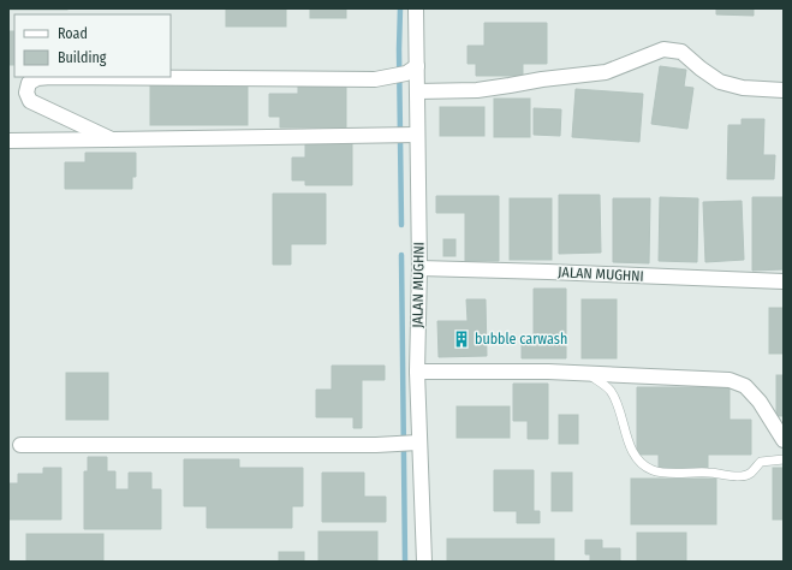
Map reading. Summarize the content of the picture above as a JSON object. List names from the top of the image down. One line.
{"streets":{"street":["JALAN MUGHNI"]},"places":{"building":["bubble carwash"]},"legend":["Road","Building"]}
